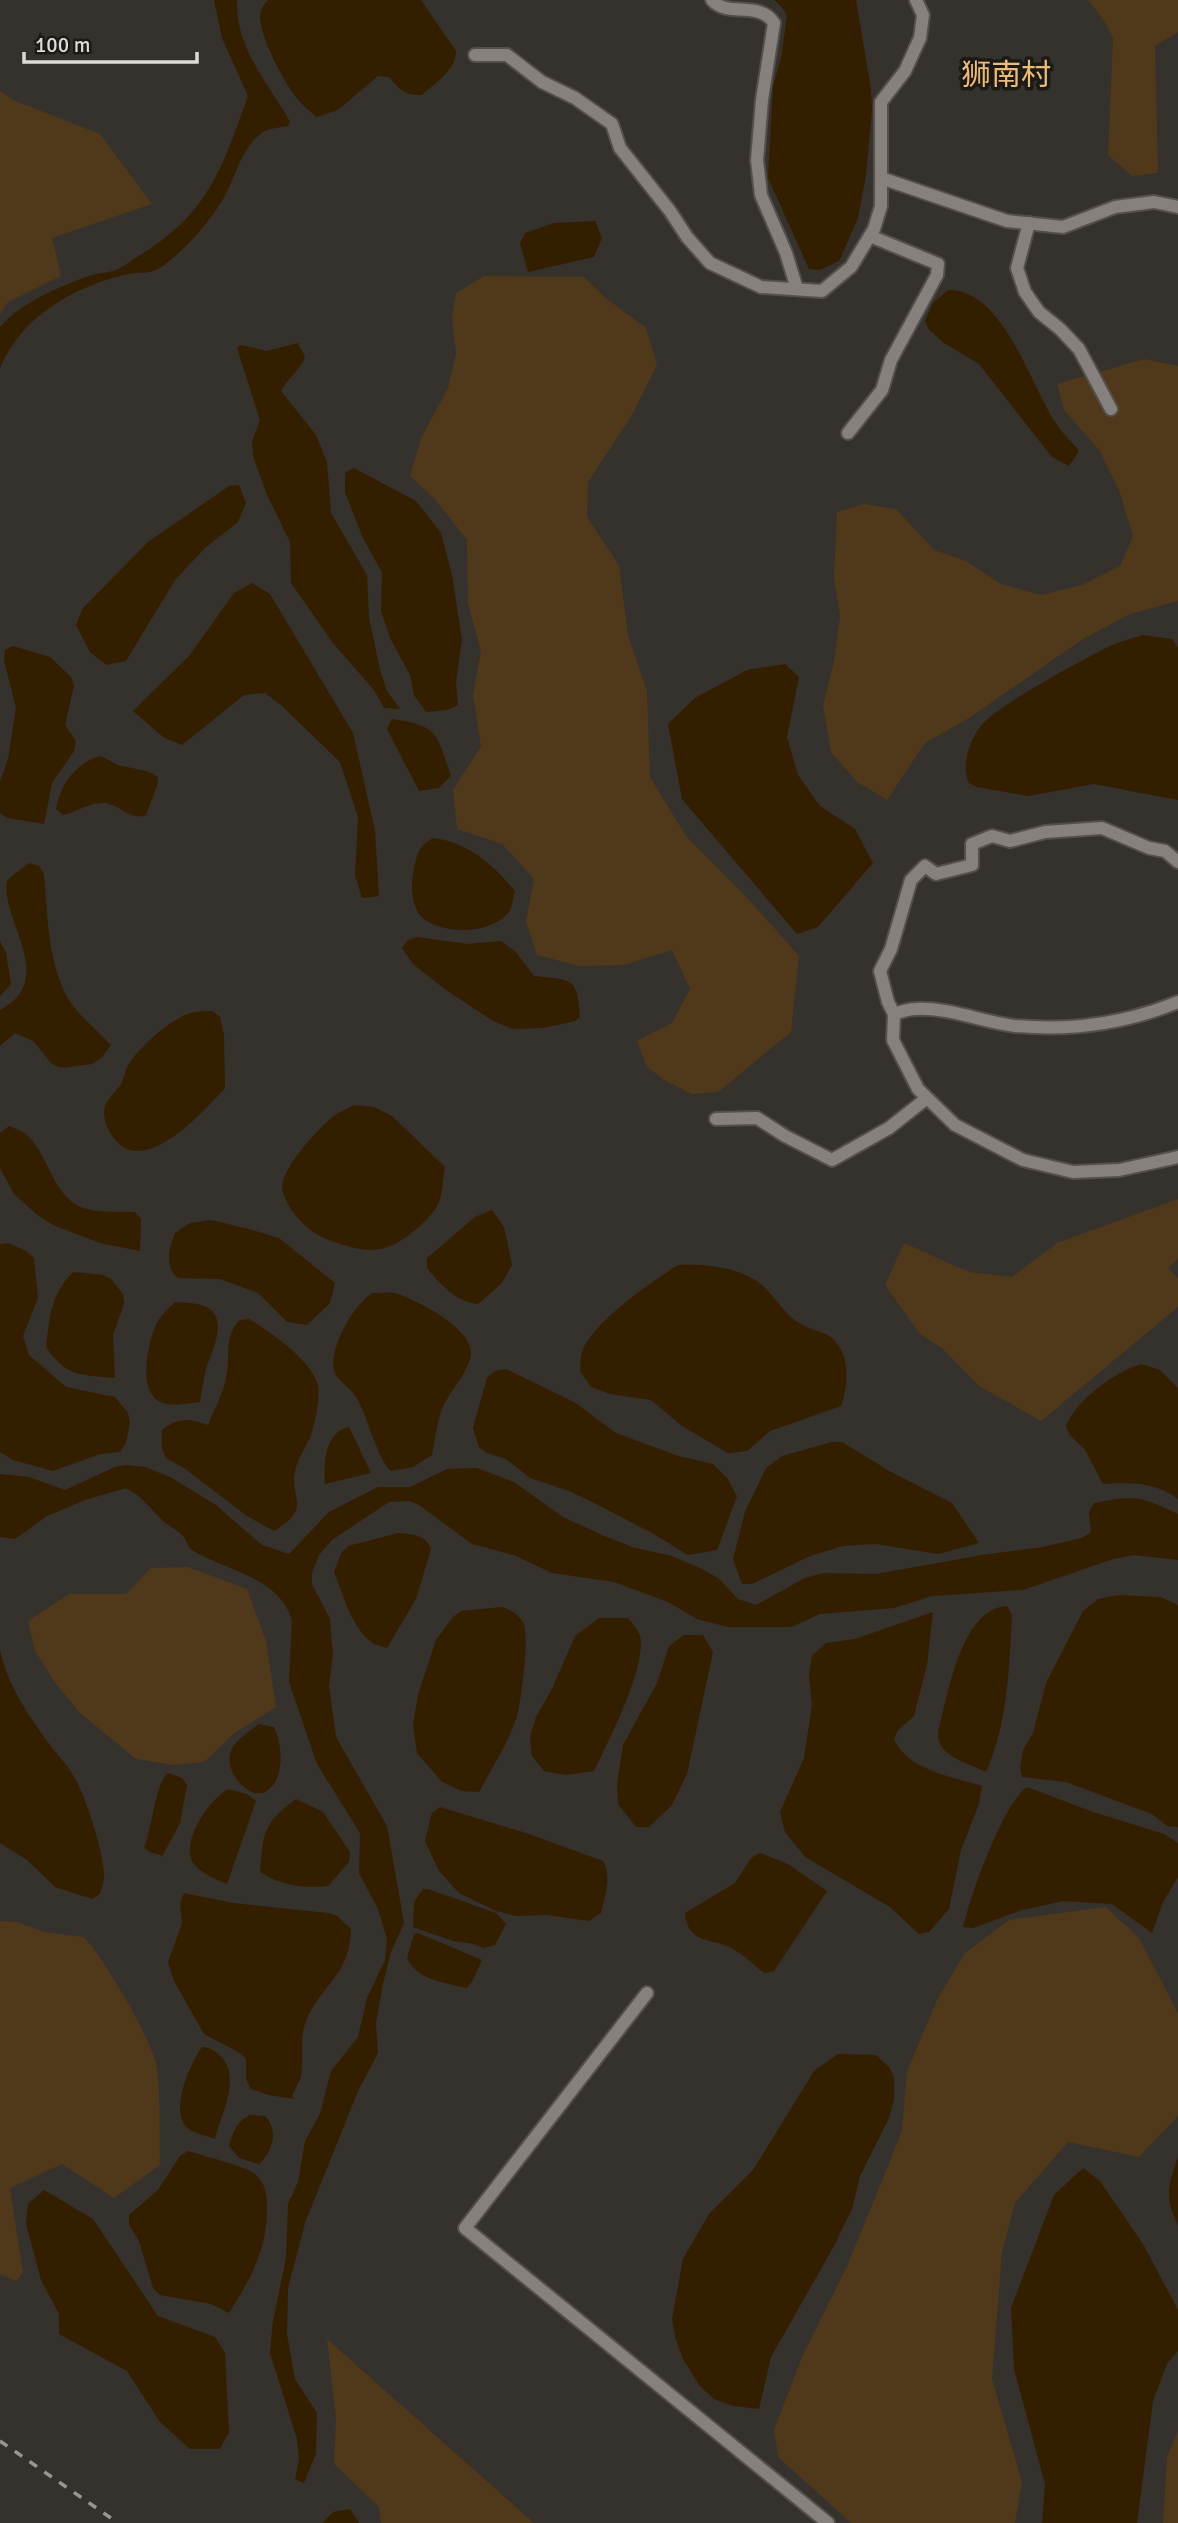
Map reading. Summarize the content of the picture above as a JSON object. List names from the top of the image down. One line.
{"districts":["狮南村"],"scale_bar":"100 m"}
